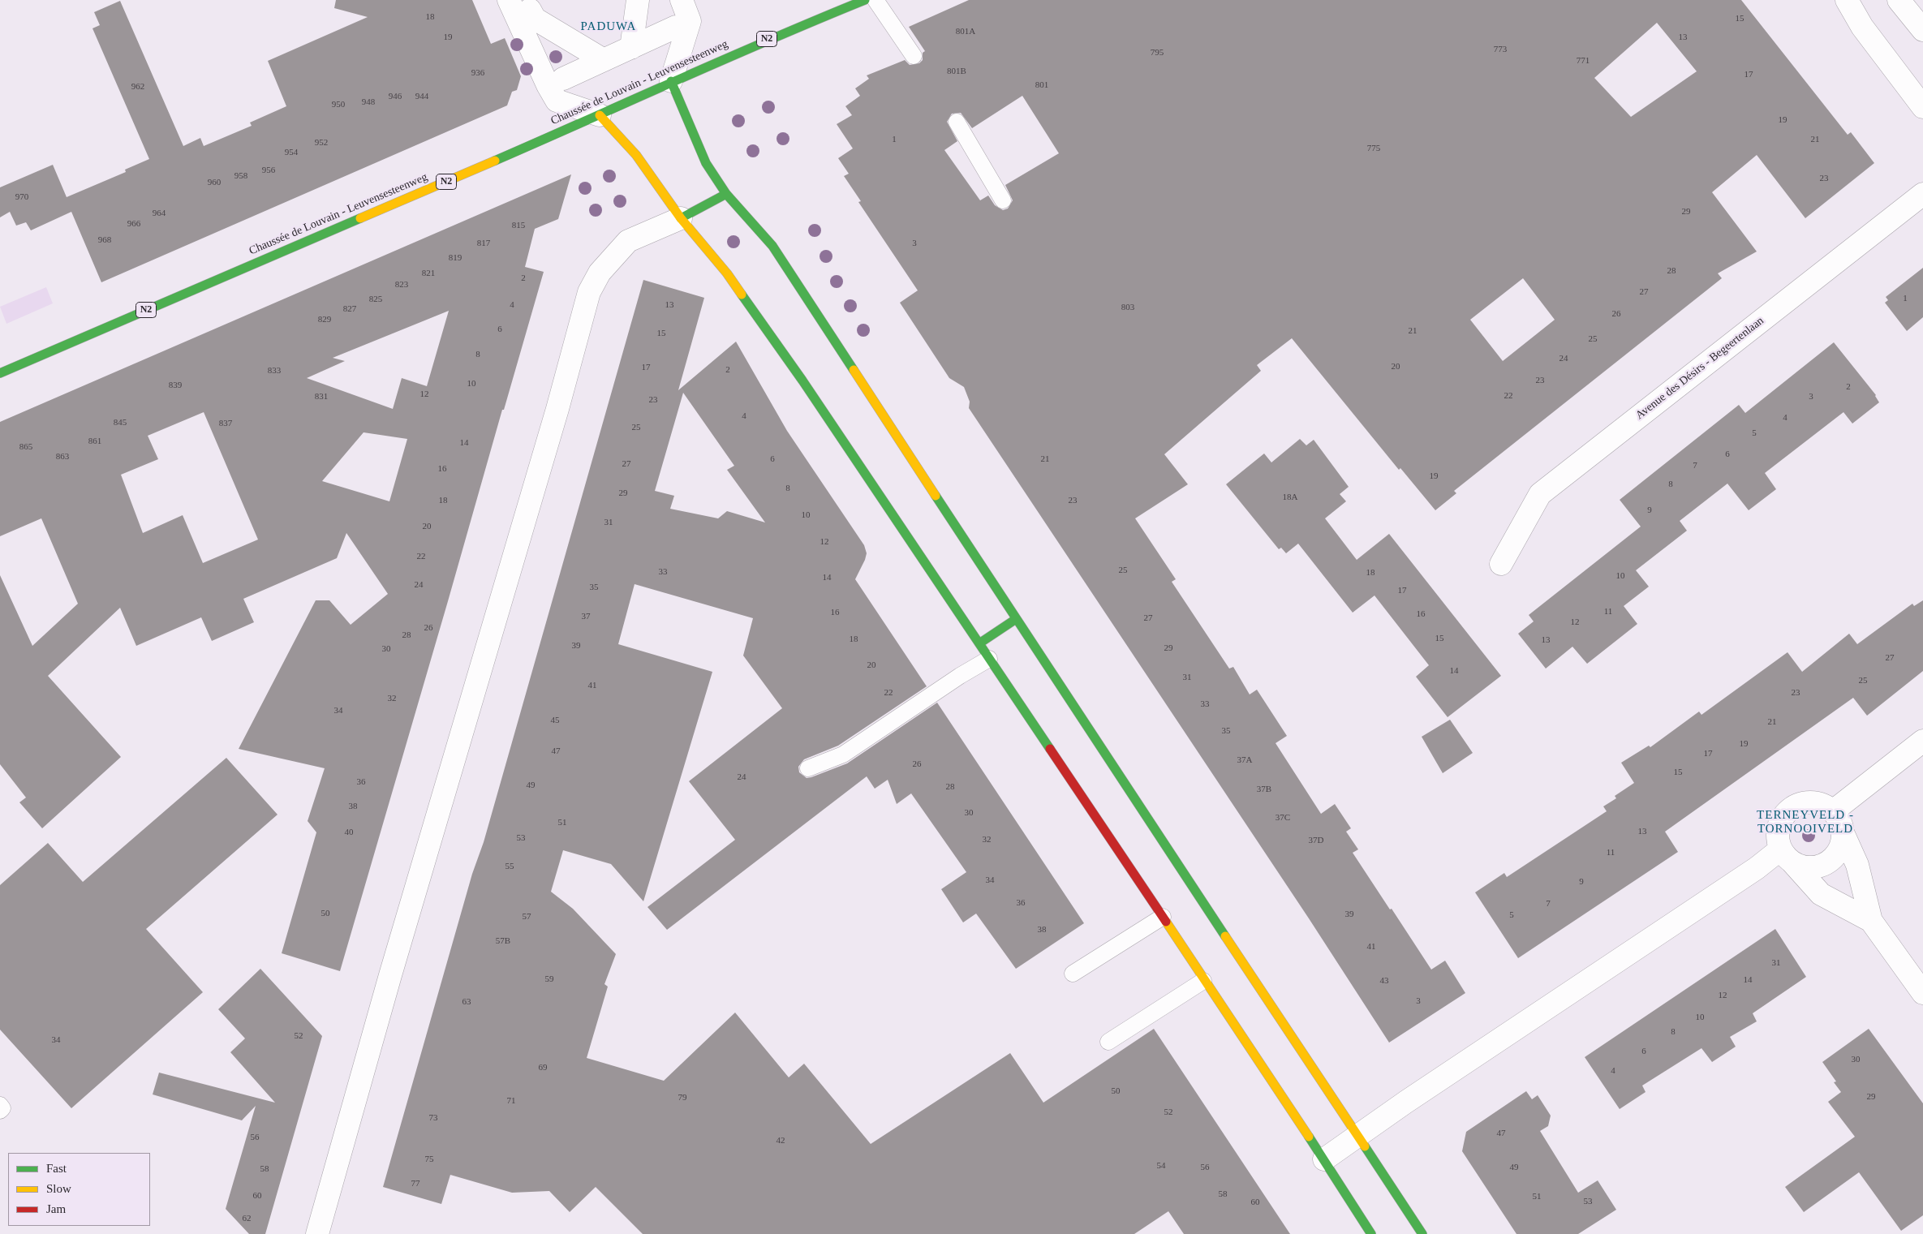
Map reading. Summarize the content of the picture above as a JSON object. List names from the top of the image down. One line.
{"streets":{"street":["N2","Chaussée de Louvain - Leuvensesteenweg","Avenue des Désirs - Begeertenlaan"]},"districts":["PADUWA","TERNEYVELD - TORNOOIVELD"],"house_numbers":["18","15","801A","19","13","773","795","771","801B","936","17","801","962","946","944","948","950","19","1","21","952","775","954","956","958","23","960","970","29","964","966","815","968","817","3","819","28","821","2","823","27","1","825","4","13","803","827","26","829","6","21","15","25","8","24","20","17","2","833","23","10","839","2","12","22","831","3","23","4","4","845","837","25","5","861","14","865","6","863","6","21","27","7","16","19","8","8","29","18A","18","23","9","10","31","20","12","22","25","33","18","10","14","24","35","17","11","16","16","37","27","12","26","28","15","18","13","39","29","30","27","20","14","31","25","41","22","23","32","33","34","45","21","35","19","47","17","37A","26","15","24","36","49","28","37B","38","30","37C","51","13","40","53","32","37D","11","55","34","9","36","7","50","39","5","57","38","57B","41","31","59","14","43","12","3","63","10","8","52","34","6","30","69","4","50","29","79","71","52","73","47","56","42","75","54","56","49","58","77","58","60","51","53","60","62"],"legend":["Fast","Slow","Jam"]}
